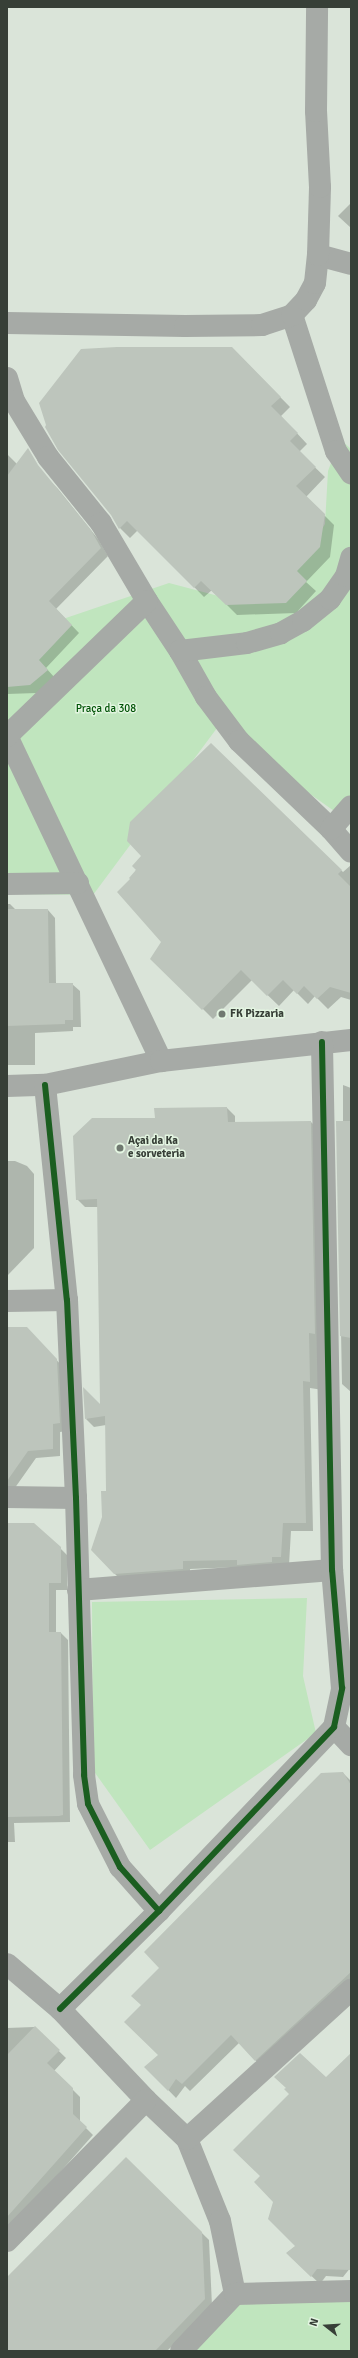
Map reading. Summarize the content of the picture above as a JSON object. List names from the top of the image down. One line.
{"parks":["Praça da 308"],"places":["FK Pizzaria","Açai da Ka e sorveteria"],"north":"left"}
